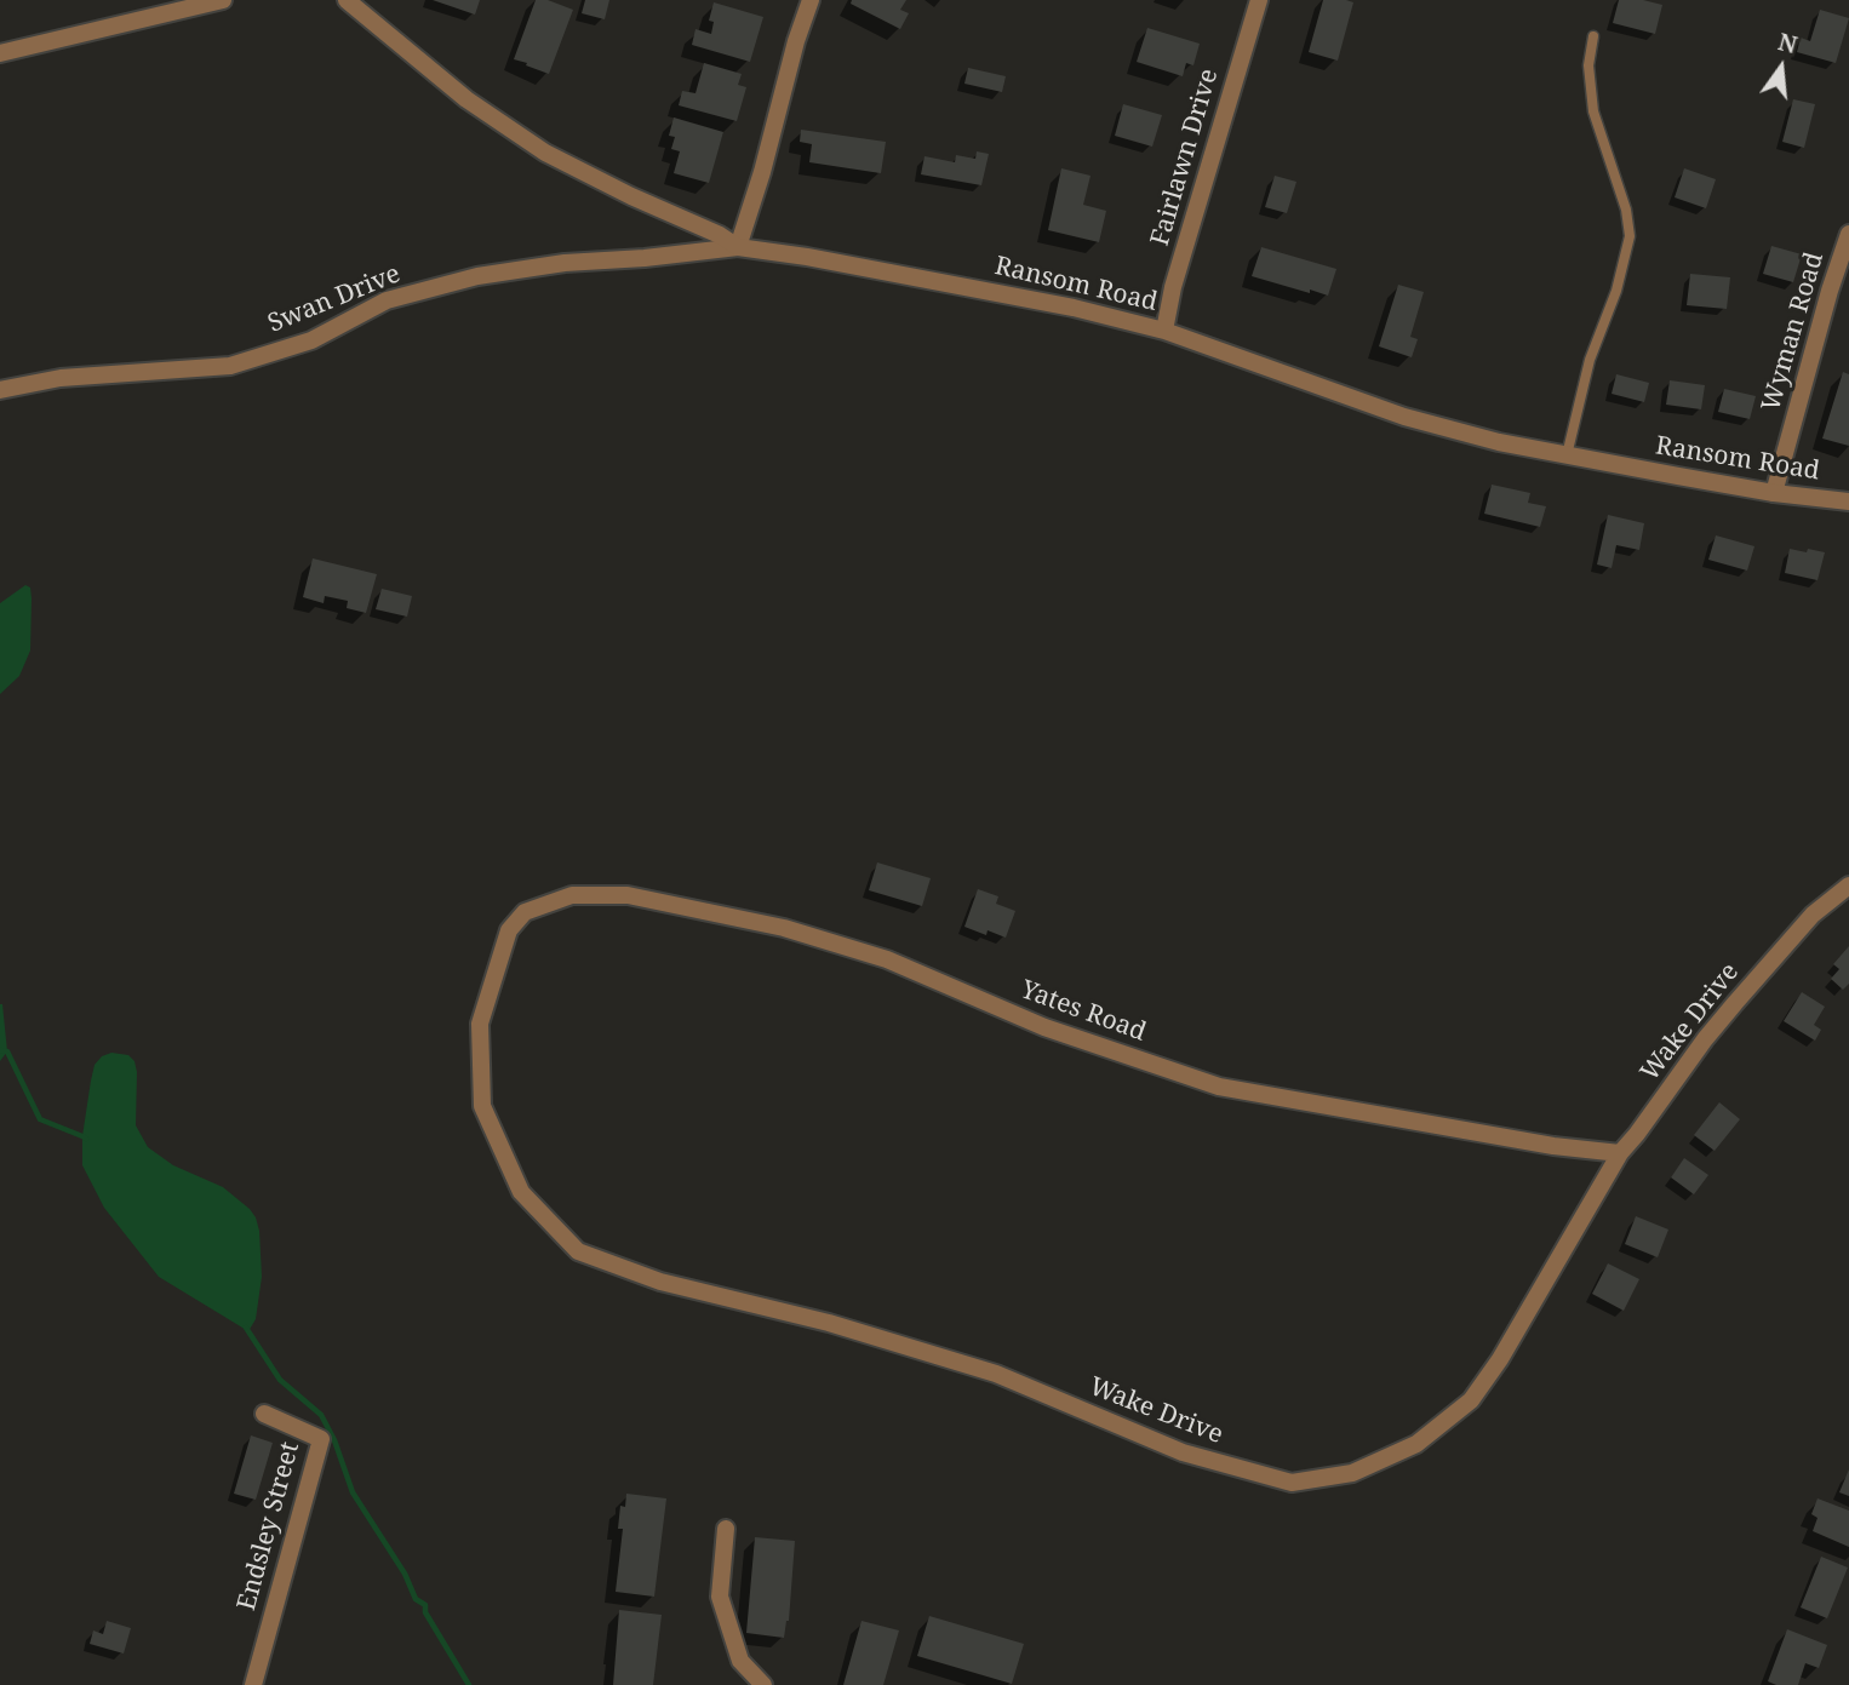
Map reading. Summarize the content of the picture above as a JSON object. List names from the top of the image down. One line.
{"streets":{"street":["Fairlawn Drive","Ransom Road","Swan Drive","Wyman Road","Yates Road","Wake Drive","Endsley Street"]},"crossings":[["Fairlawn Drive","Ransom Road"],["Ransom Road","Swan Drive"],["Ransom Road","Wyman Road"],["Yates Road","Wake Drive"]],"north":"top"}
